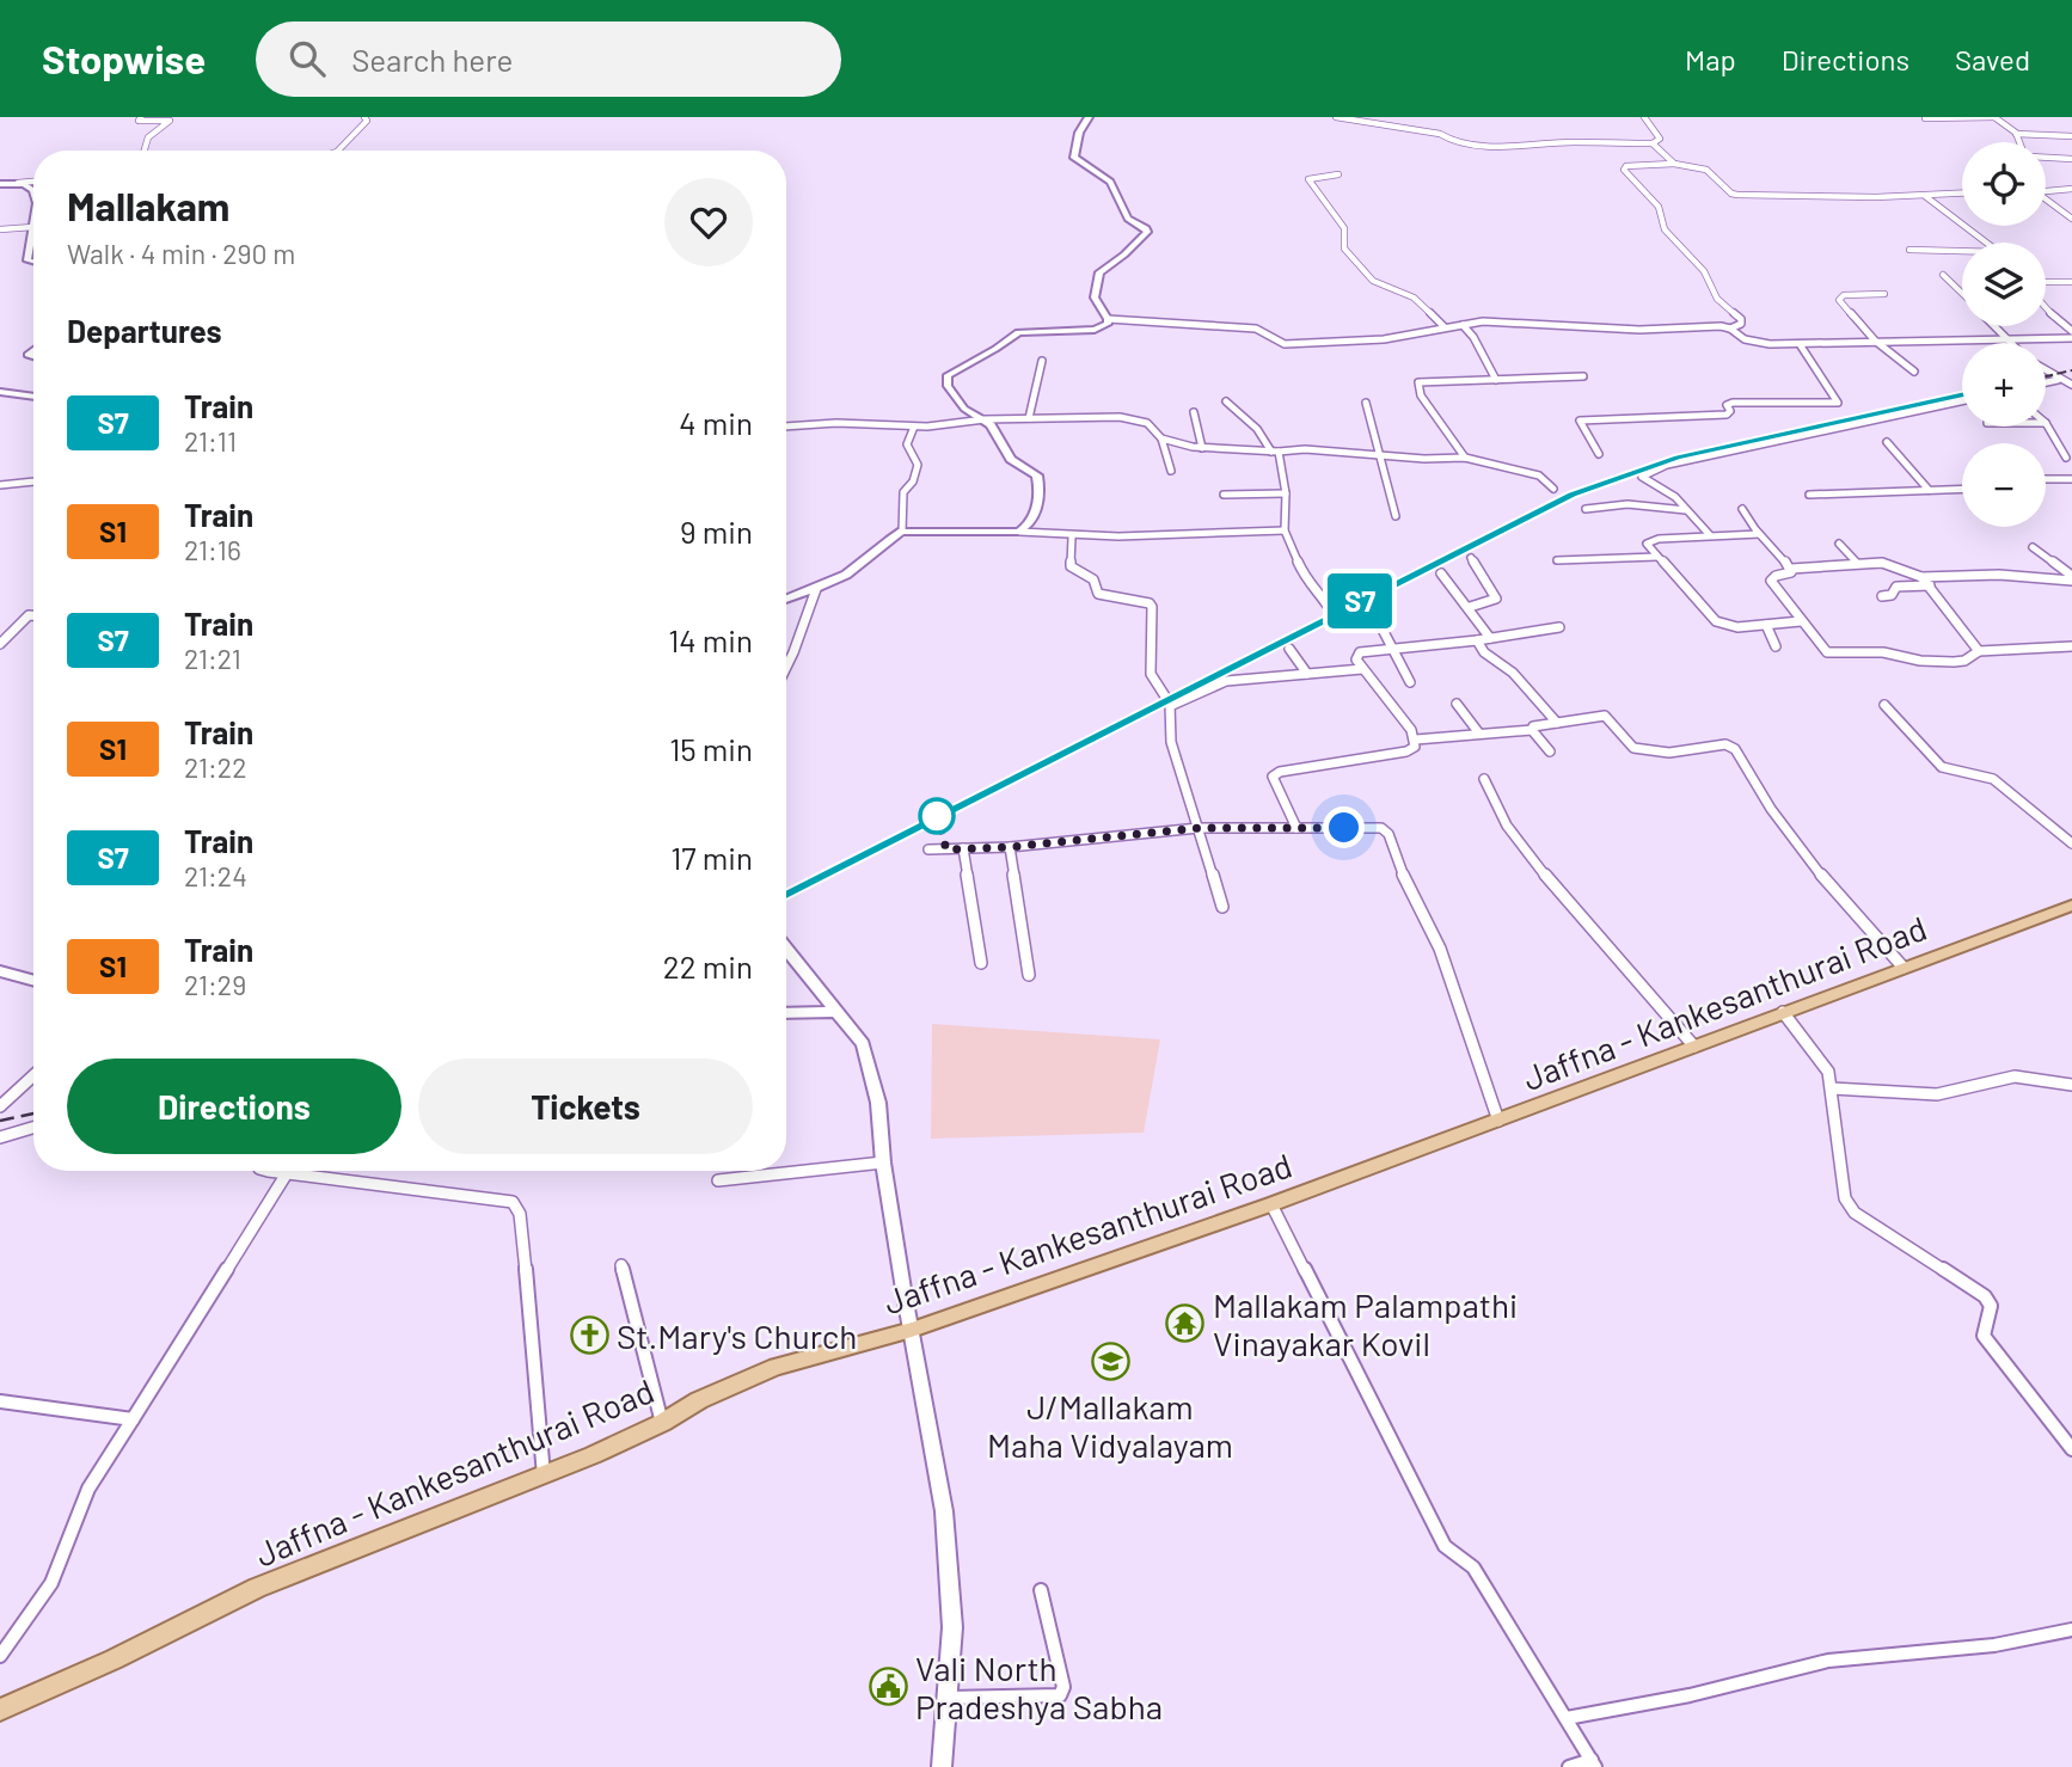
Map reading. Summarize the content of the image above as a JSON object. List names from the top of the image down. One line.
{"streets":{"main road":["Jaffna - Kankesanthurai Road"]},"places":{"temple":["Mallakam Palampathi Vinayakar Kovil"],"church":["St.Mary's Church"],"school or university":["J/Mallakam Maha Vidyalayam"],"public building":["Vali North Pradeshya Sabha"]},"page":{"header":"Stopwise","search":"Search here","nav":["Map","Directions","Saved"],"on_map":"S7","map_buttons":["+","−"],"heading":[["Mallakam","Walk · 4 min · 290 m"],"Departures"],"list":[{"mark":"S7","name":"Train","note":"21:11","value":"4 min"},{"mark":"S1","name":"Train","note":"21:16","value":"9 min"},{"mark":"S7","name":"Train","note":"21:21","value":"14 min"},{"mark":"S1","name":"Train","note":"21:22","value":"15 min"},{"mark":"S7","name":"Train","note":"21:24","value":"17 min"},{"mark":"S1","name":"Train","note":"21:29","value":"22 min"}],"buttons":["Directions","Tickets"]}}
